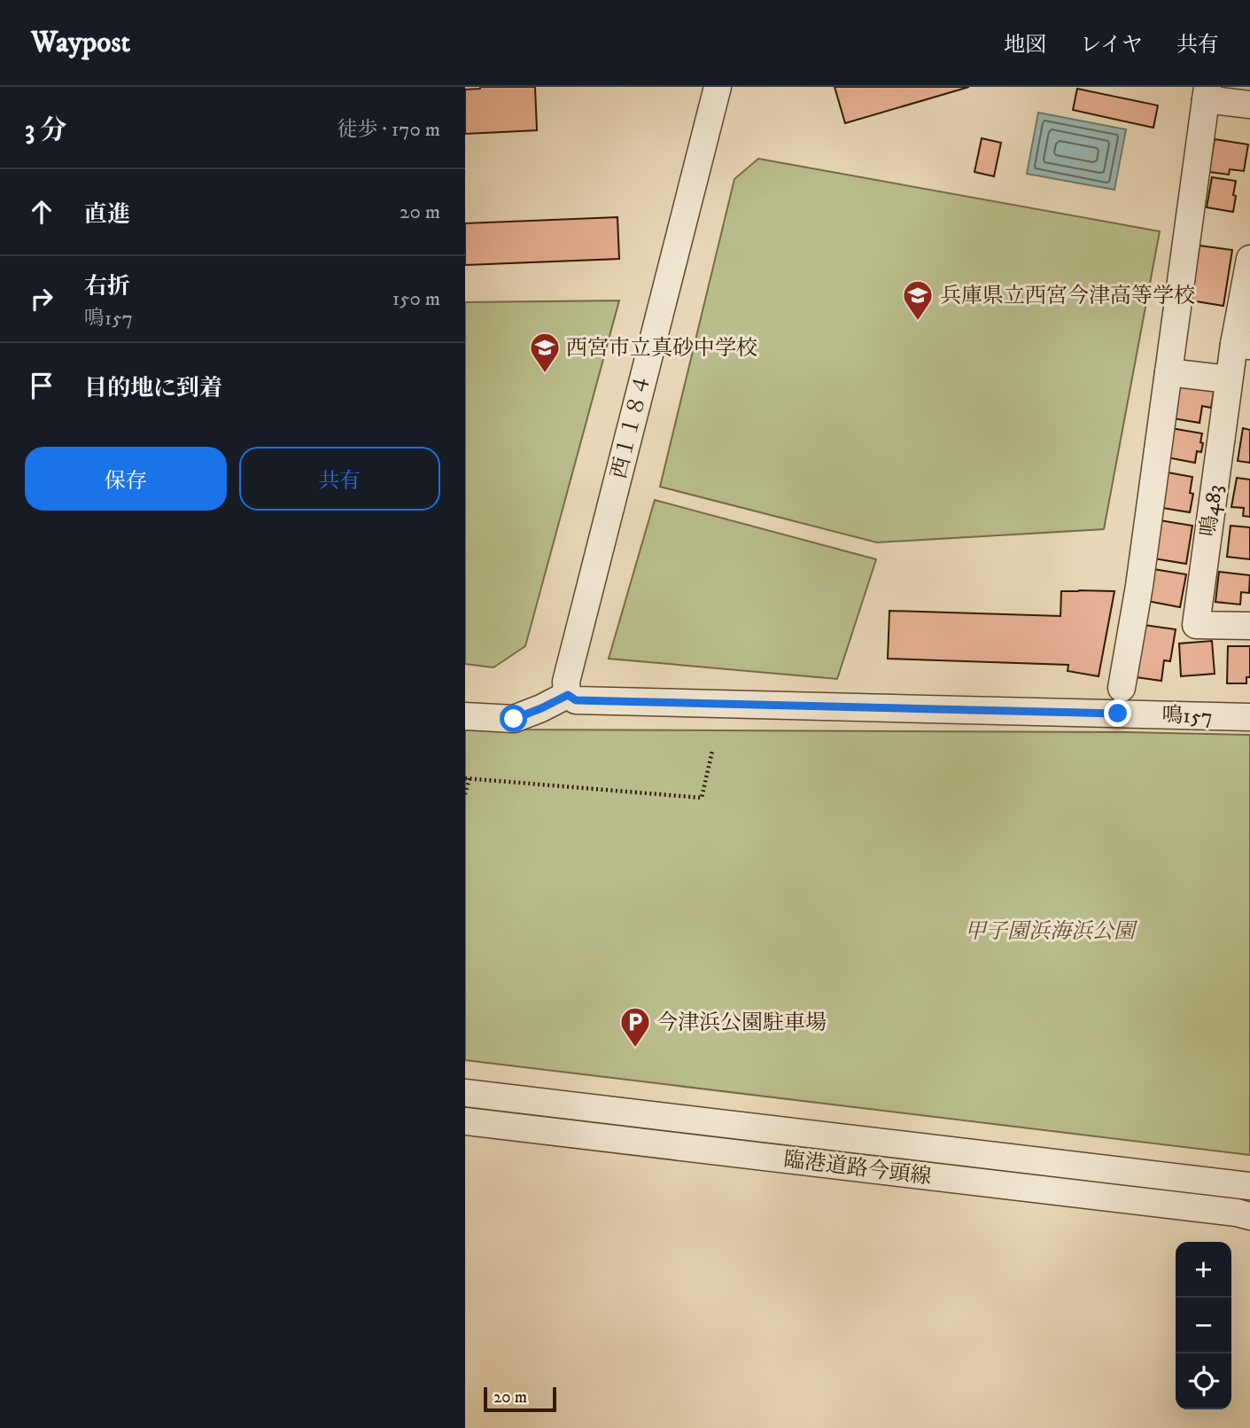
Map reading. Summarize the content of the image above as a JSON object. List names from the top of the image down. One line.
{"streets":{"street":["西１１８４","鳴483","鳴157","臨港道路今頭線"]},"crossings":[["西１１８４","鳴157"]],"parks":["甲子園浜海浜公園"],"places":{"school or university":["兵庫県立西宮今津高等学校","西宮市立真砂中学校"],"parking":["今津浜公園駐車場"]},"scale_bar":"20 m","page":{"header":"Waypost","nav":["地図","レイヤ","共有"],"heading":["3 分","徒歩 · 170 m"],"list":[["直進","20 m"],["右折","鳴157","150 m"],"目的地に到着"],"buttons":["保存","共有"],"map_buttons":["+","−"],"scale":"20 m"}}
